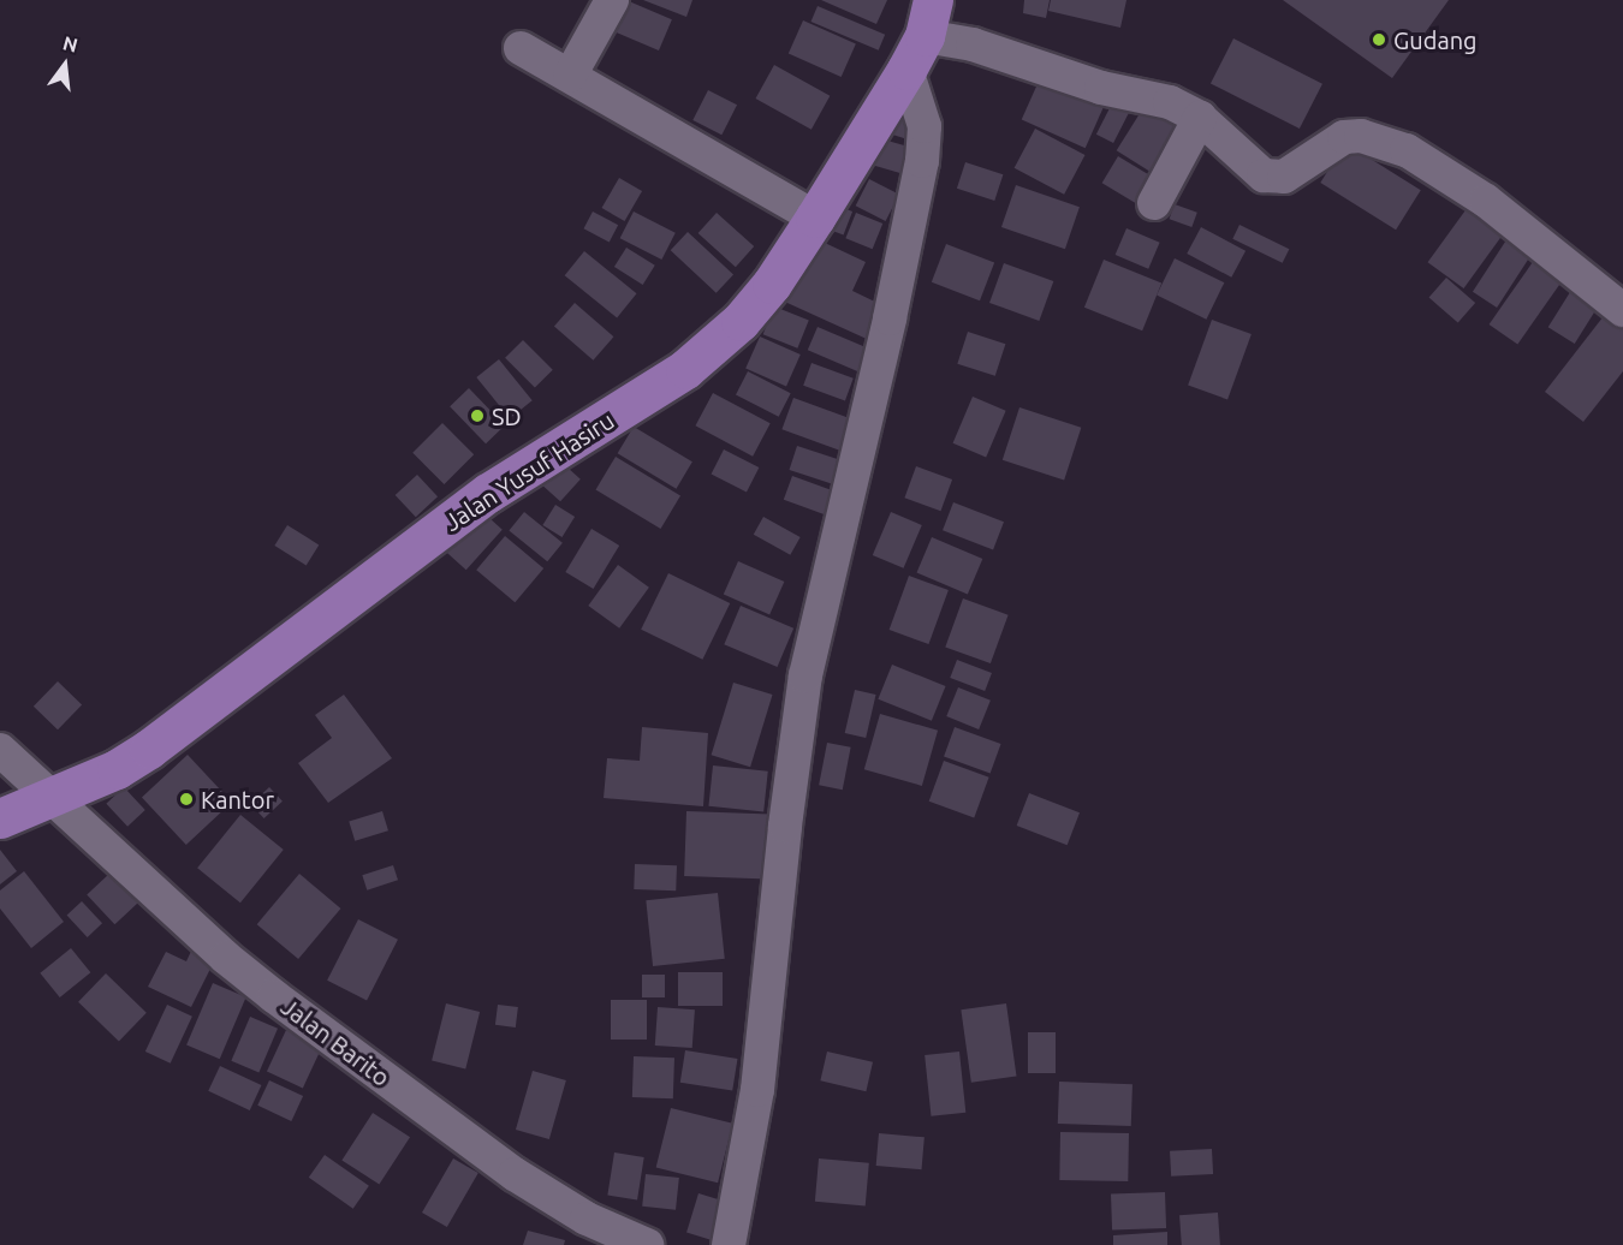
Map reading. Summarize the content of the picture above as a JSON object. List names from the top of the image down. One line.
{"streets":{"main road":["Jalan Yusuf Hasiru"],"street":["Jalan Barito"]},"crossings":[["Jalan Yusuf Hasiru","Jalan Barito"]],"places":["Gudang","SD","Kantor"],"north":"top"}
